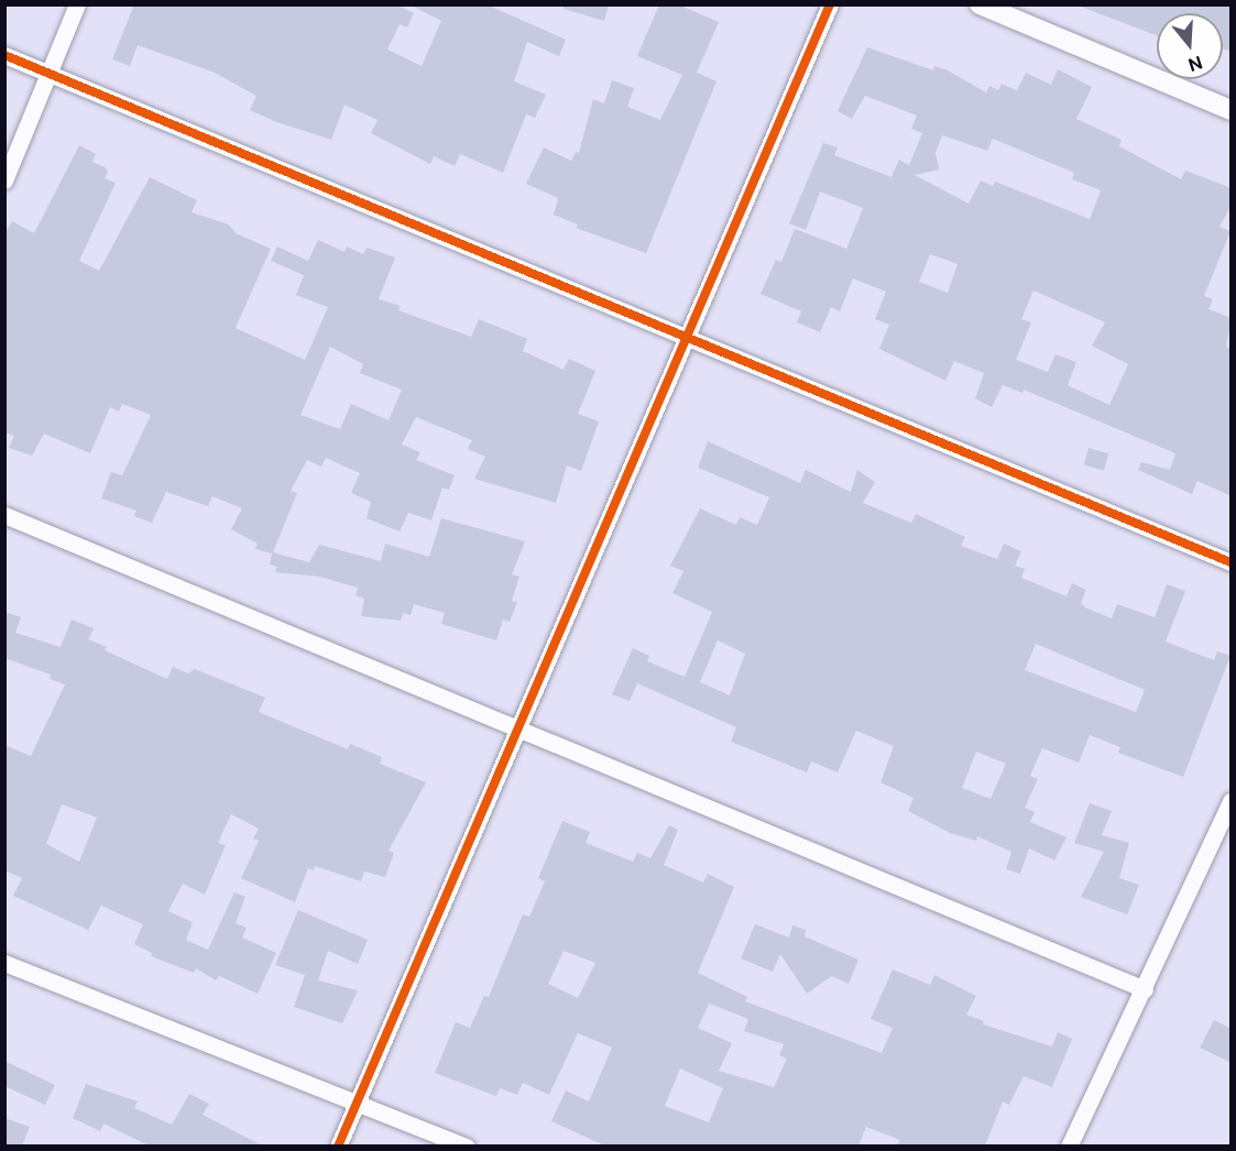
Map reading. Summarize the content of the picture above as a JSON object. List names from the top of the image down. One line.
{"north":"bottom"}
